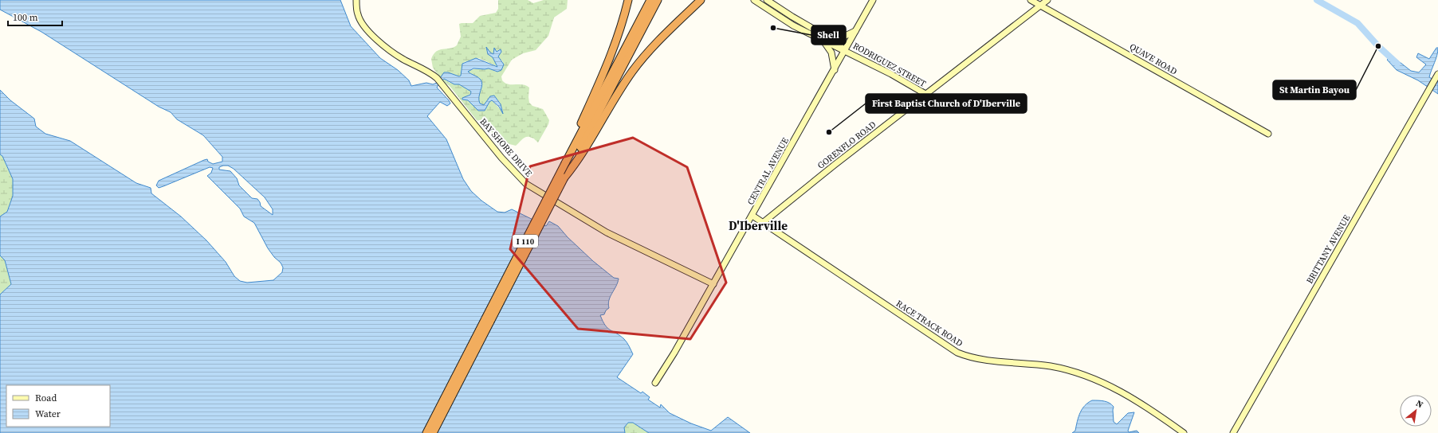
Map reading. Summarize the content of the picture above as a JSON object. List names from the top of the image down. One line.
{"streets":{"highway":["I 110"],"street":["QUAVE ROAD","RODRIGUEZ STREET","GORENFLO ROAD","BAY SHORE DRIVE","CENTRAL AVENUE","BRITTANY AVENUE","RACE TRACK ROAD"]},"crossings":[["QUAVE ROAD","GORENFLO ROAD"],["RODRIGUEZ STREET","GORENFLO ROAD"],["RODRIGUEZ STREET","CENTRAL AVENUE"],["GORENFLO ROAD","RACE TRACK ROAD"],["BAY SHORE DRIVE","CENTRAL AVENUE"],["CENTRAL AVENUE","RACE TRACK ROAD"]],"districts":["D'Iberville"],"places":["Shell","St Martin Bayou","First Baptist Church of D'Iberville"],"legend":["Road","Water"],"scale_bar":"100 m","north":"top right"}
